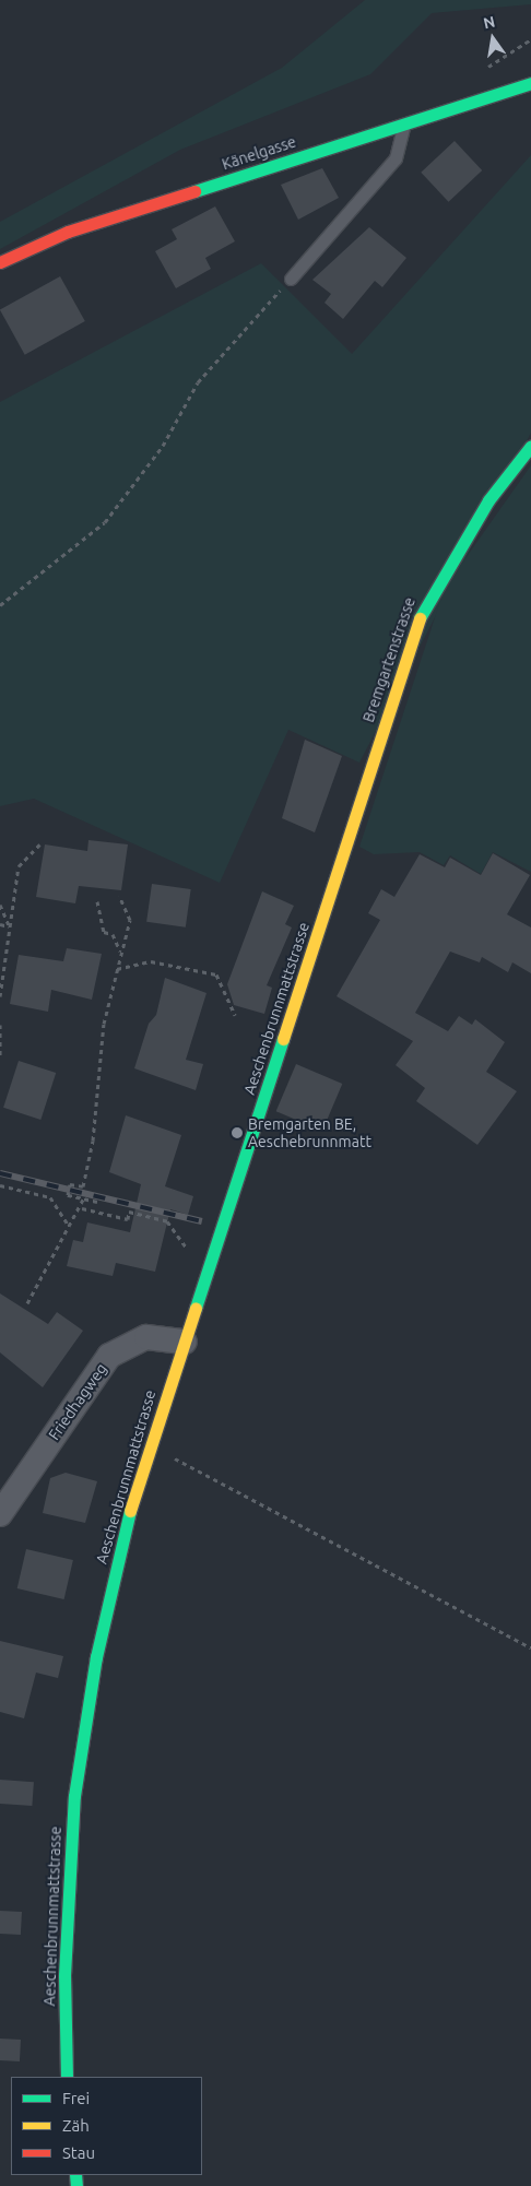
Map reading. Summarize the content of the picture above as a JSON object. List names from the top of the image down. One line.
{"streets":{"street":["Känelgasse","Bremgartenstrasse","Aeschenbrunnmattstrasse","Friedhagweg"]},"crossings":[["Bremgartenstrasse","Aeschenbrunnmattstrasse"],["Aeschenbrunnmattstrasse","Friedhagweg"]],"places":["Bremgarten BE, Aeschebrunnmatt"],"legend":["Frei","Zäh","Stau"],"north":"top"}
